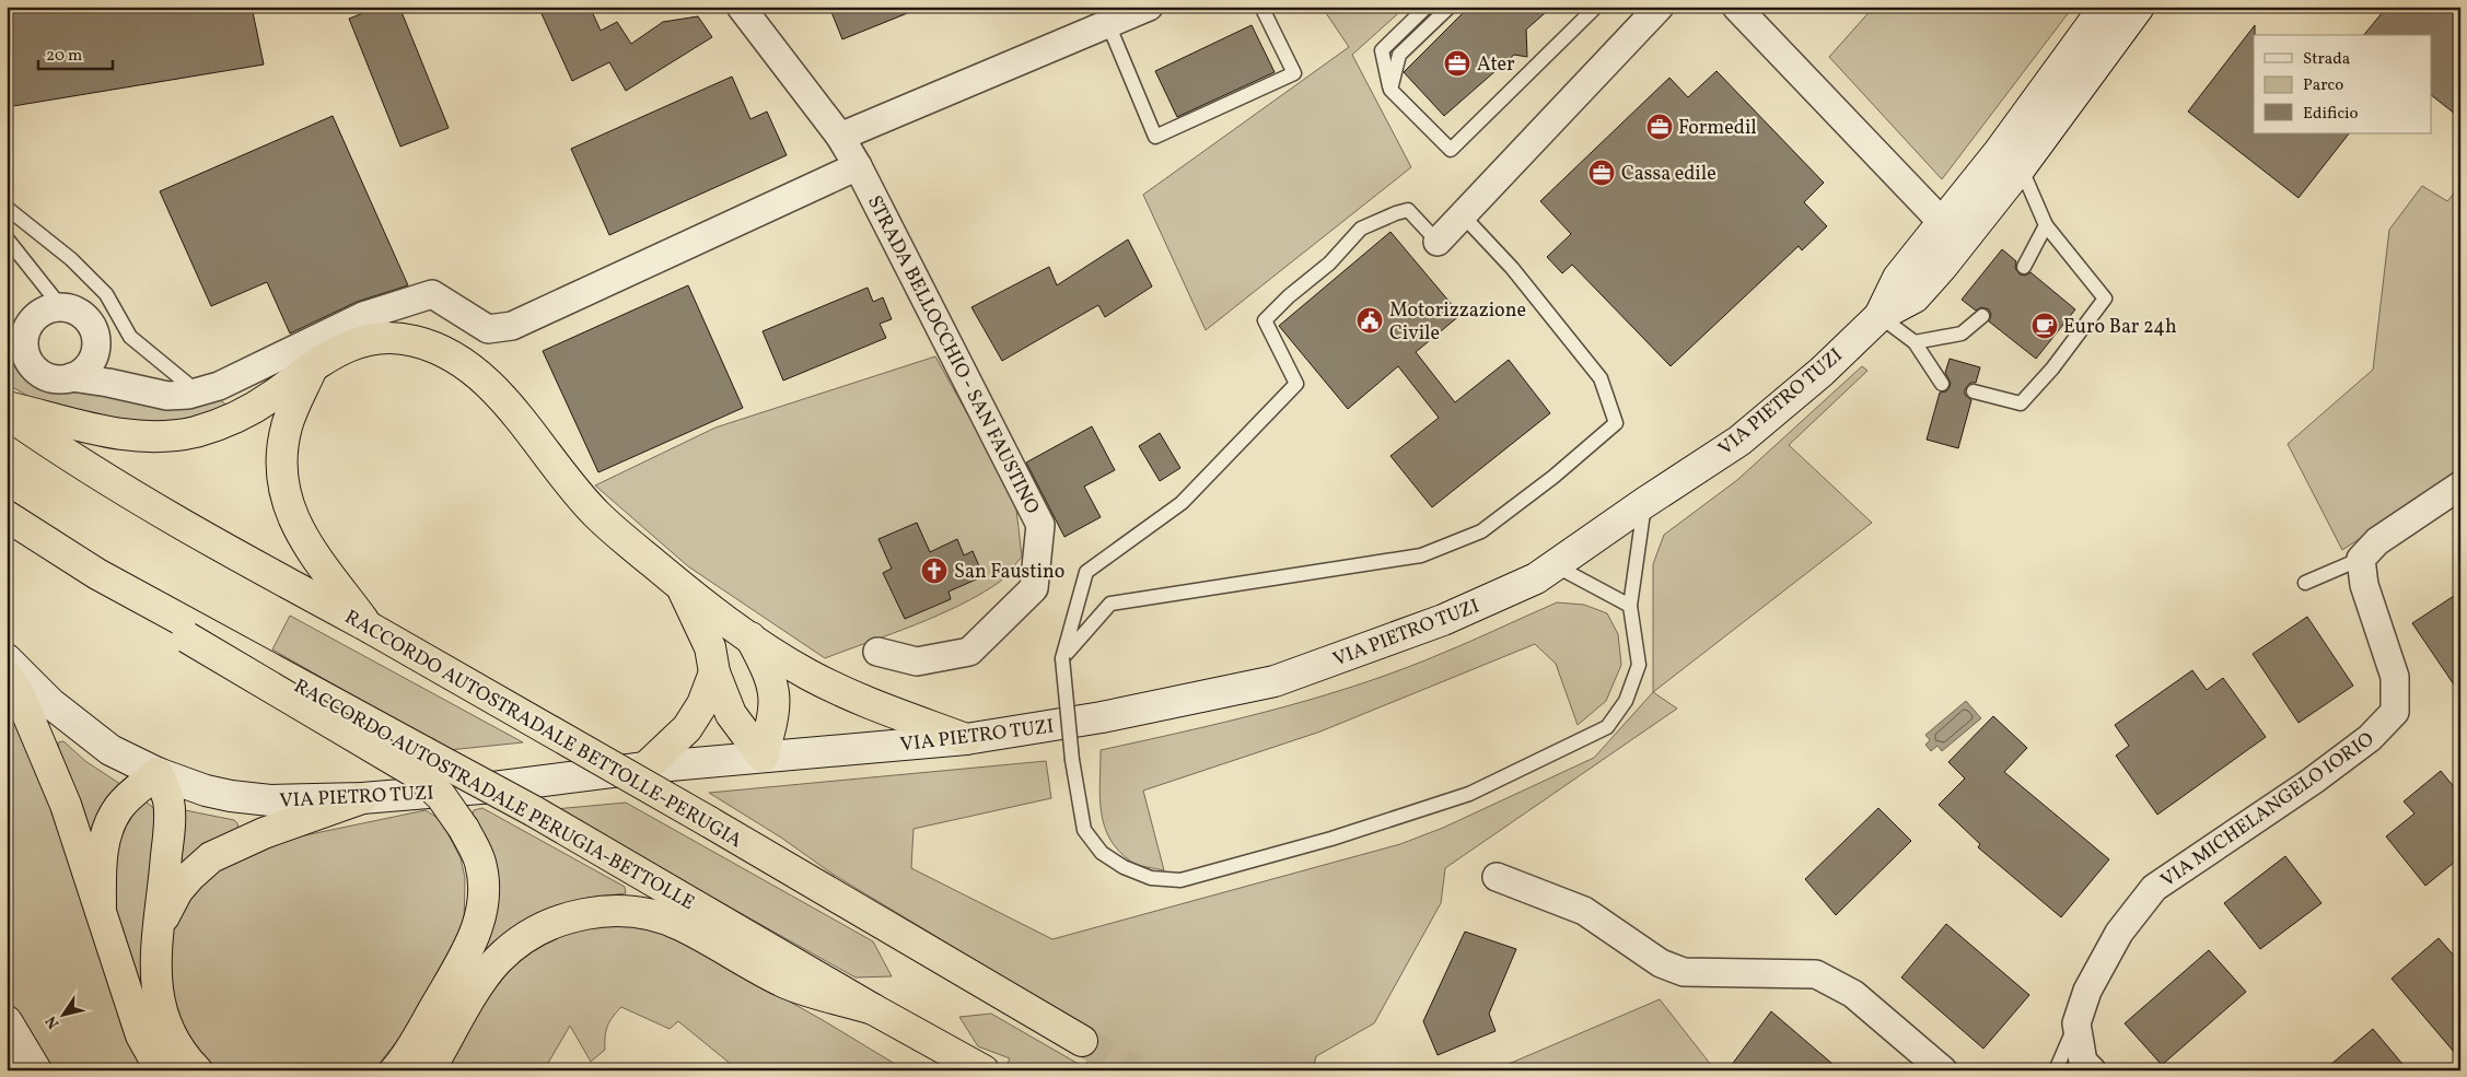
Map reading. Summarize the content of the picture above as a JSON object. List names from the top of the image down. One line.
{"streets":{"highway":["RACCORDO AUTOSTRADALE BETTOLLE-PERUGIA","RACCORDO AUTOSTRADALE PERUGIA-BETTOLLE"],"main road":["VIA PIETRO TUZI"],"street":["STRADA BELLOCCHIO - SAN FAUSTINO","VIA MICHELANGELO IORIO"]},"places":{"office":["Ater","Formedil","Cassa edile"],"public building":["Motorizzazione Civile"],"cafe":["Euro Bar 24h"],"church":["San Faustino"]},"legend":["Strada","Parco","Edificio"],"scale_bar":"20 m","north":"bottom left"}
